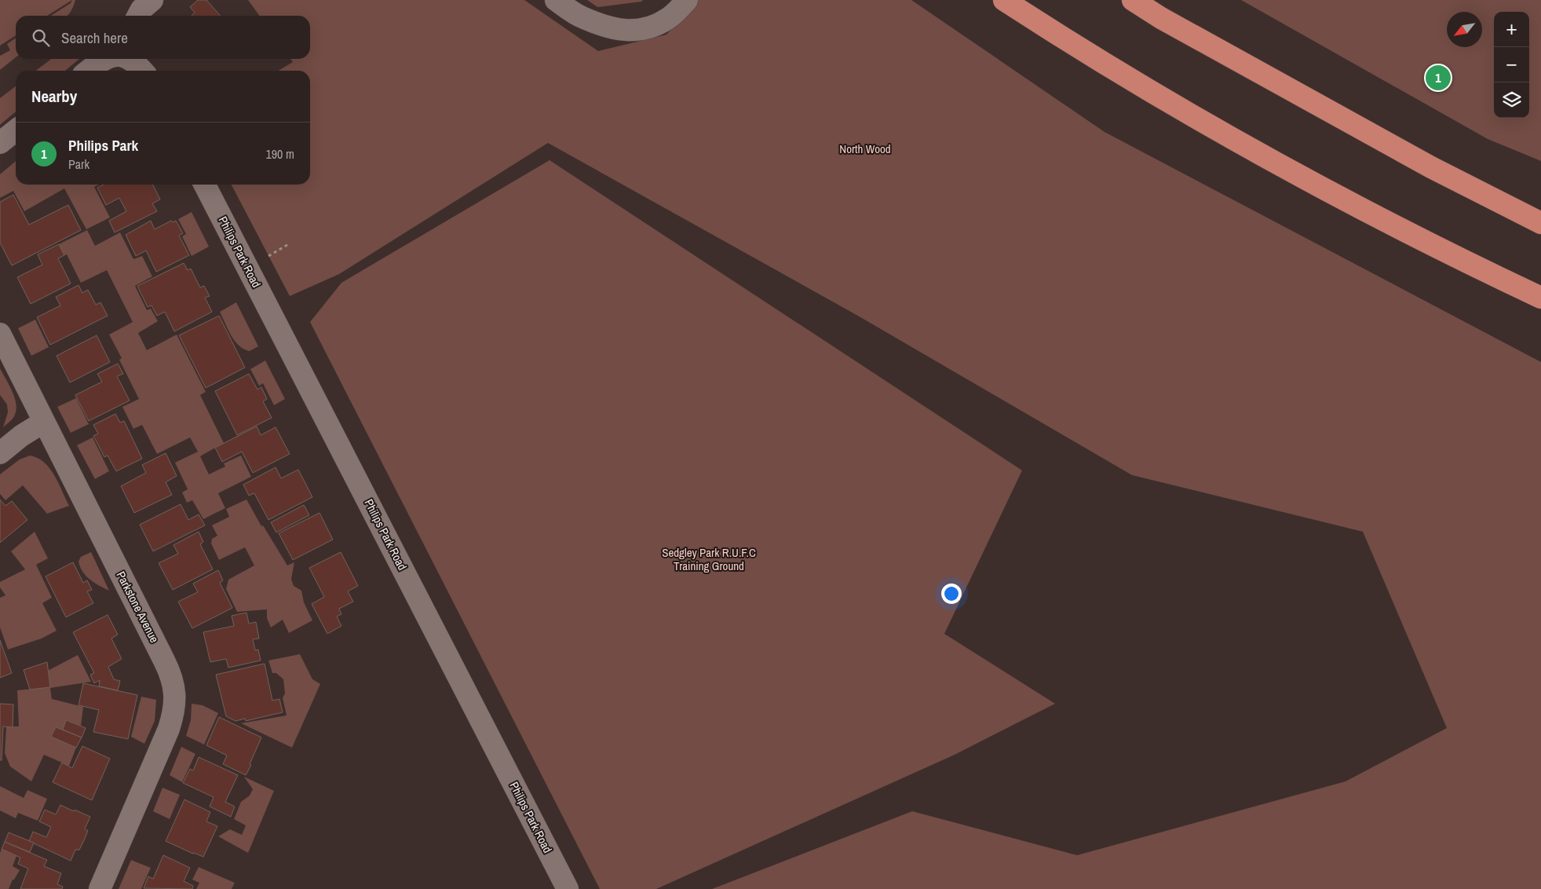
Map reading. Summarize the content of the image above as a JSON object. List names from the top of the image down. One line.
{"streets":{"street":["Philips Park Road","Parkstone Avenue"]},"parks":["North Wood","Sedgley Park R.U.F.C Training Ground"],"north":"bottom left","page":{"map_buttons":["+","−"],"search":"Search here","pins":"1","heading":"Nearby","list":[{"mark":"1","name":"Philips Park","note":"Park","value":"190 m"}]}}
